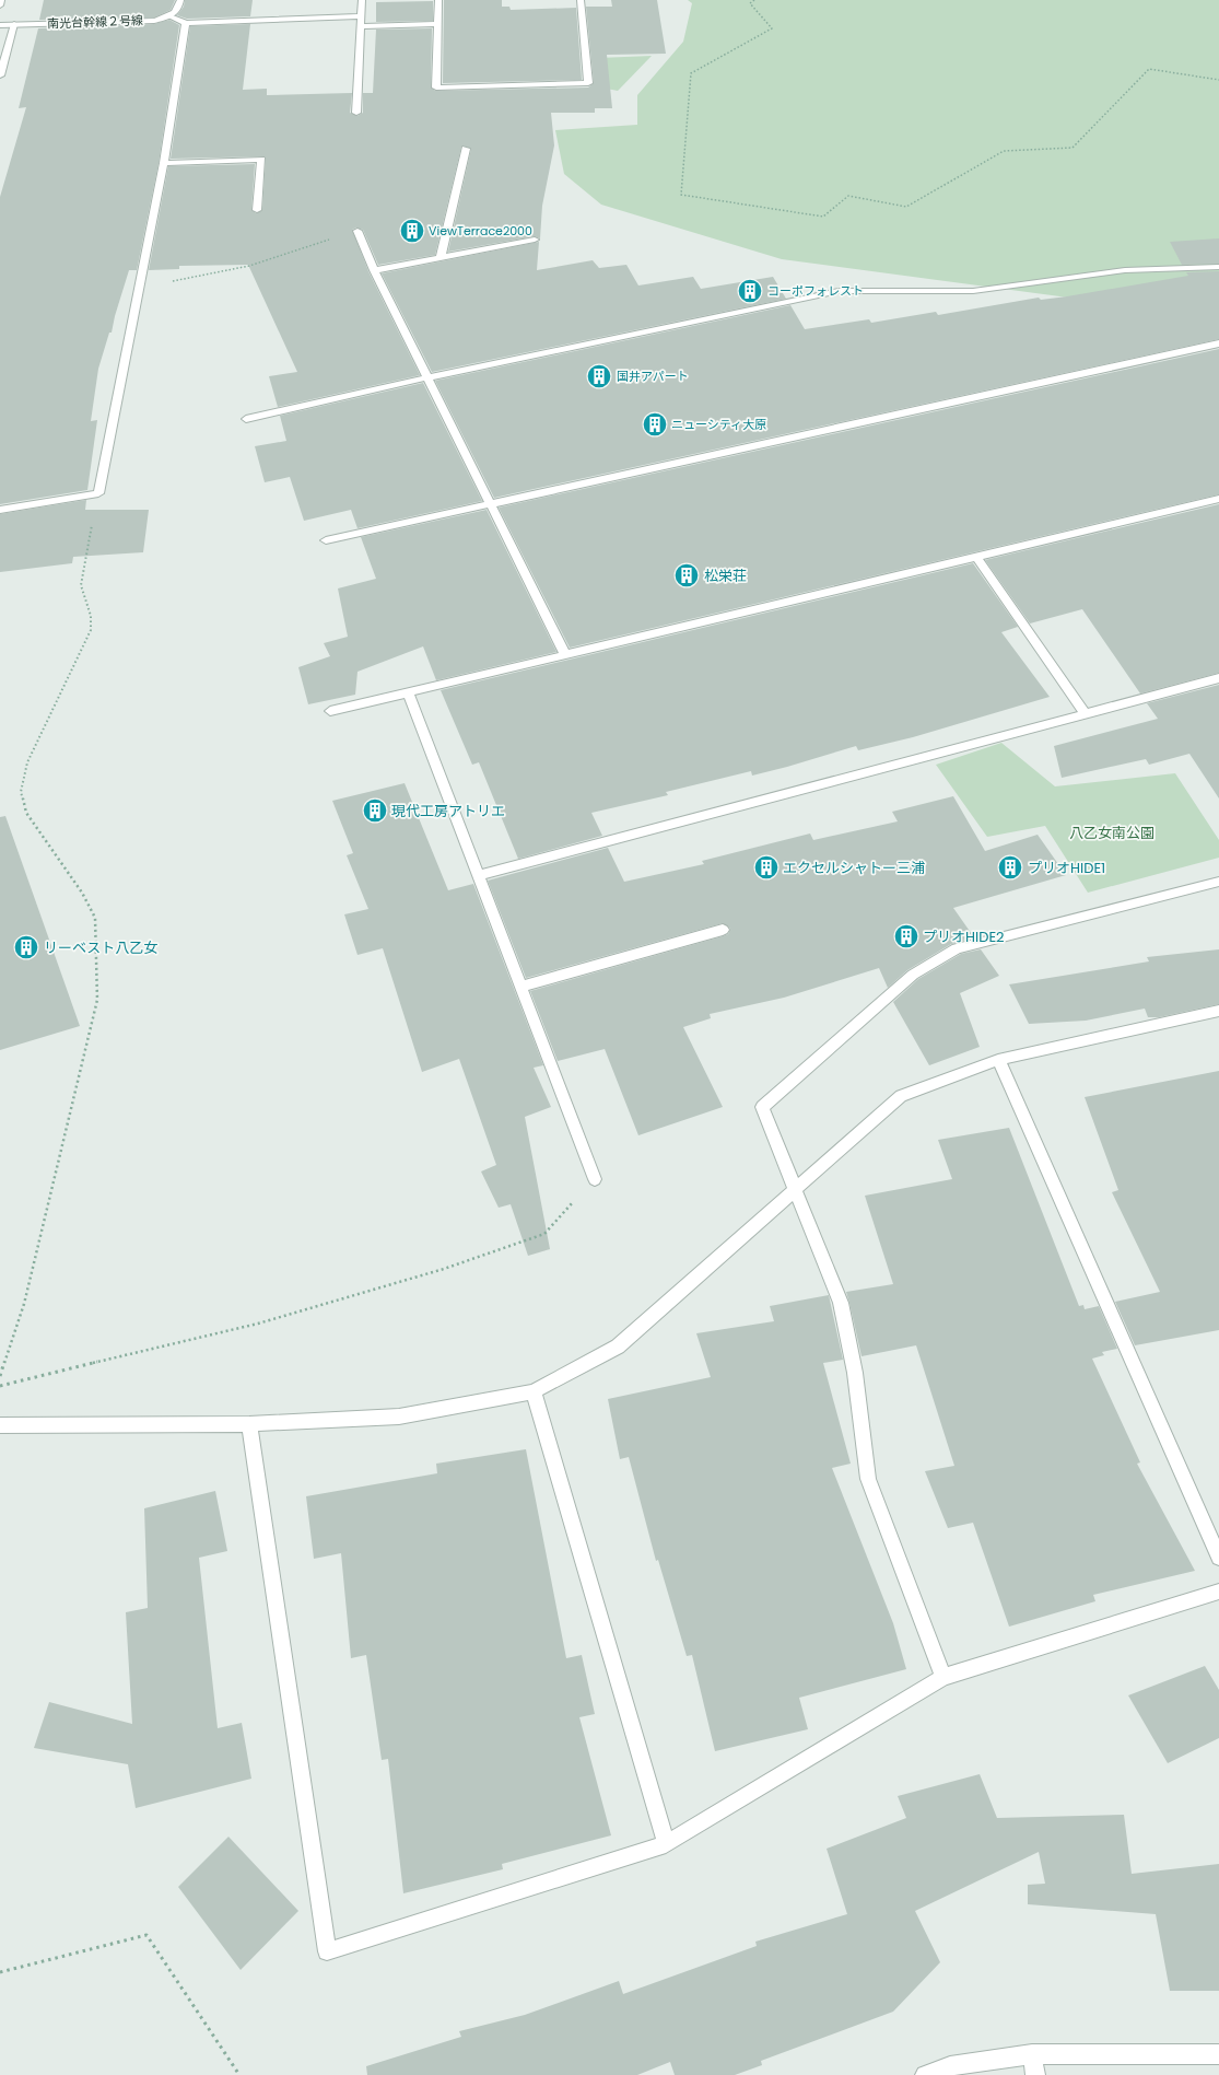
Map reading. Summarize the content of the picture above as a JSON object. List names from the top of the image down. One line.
{"streets":{"street":["南光台幹線２号線"]},"parks":["八乙女南公園"],"places":{"building":["ViewTerrace2000","コーポフォレスト","国井アパート","ニューシティ大原","松栄荘","現代工房アトリエ","エクセルシャトー三浦","プリオHIDE1","プリオHIDE2","リーベスト八乙女"]}}
